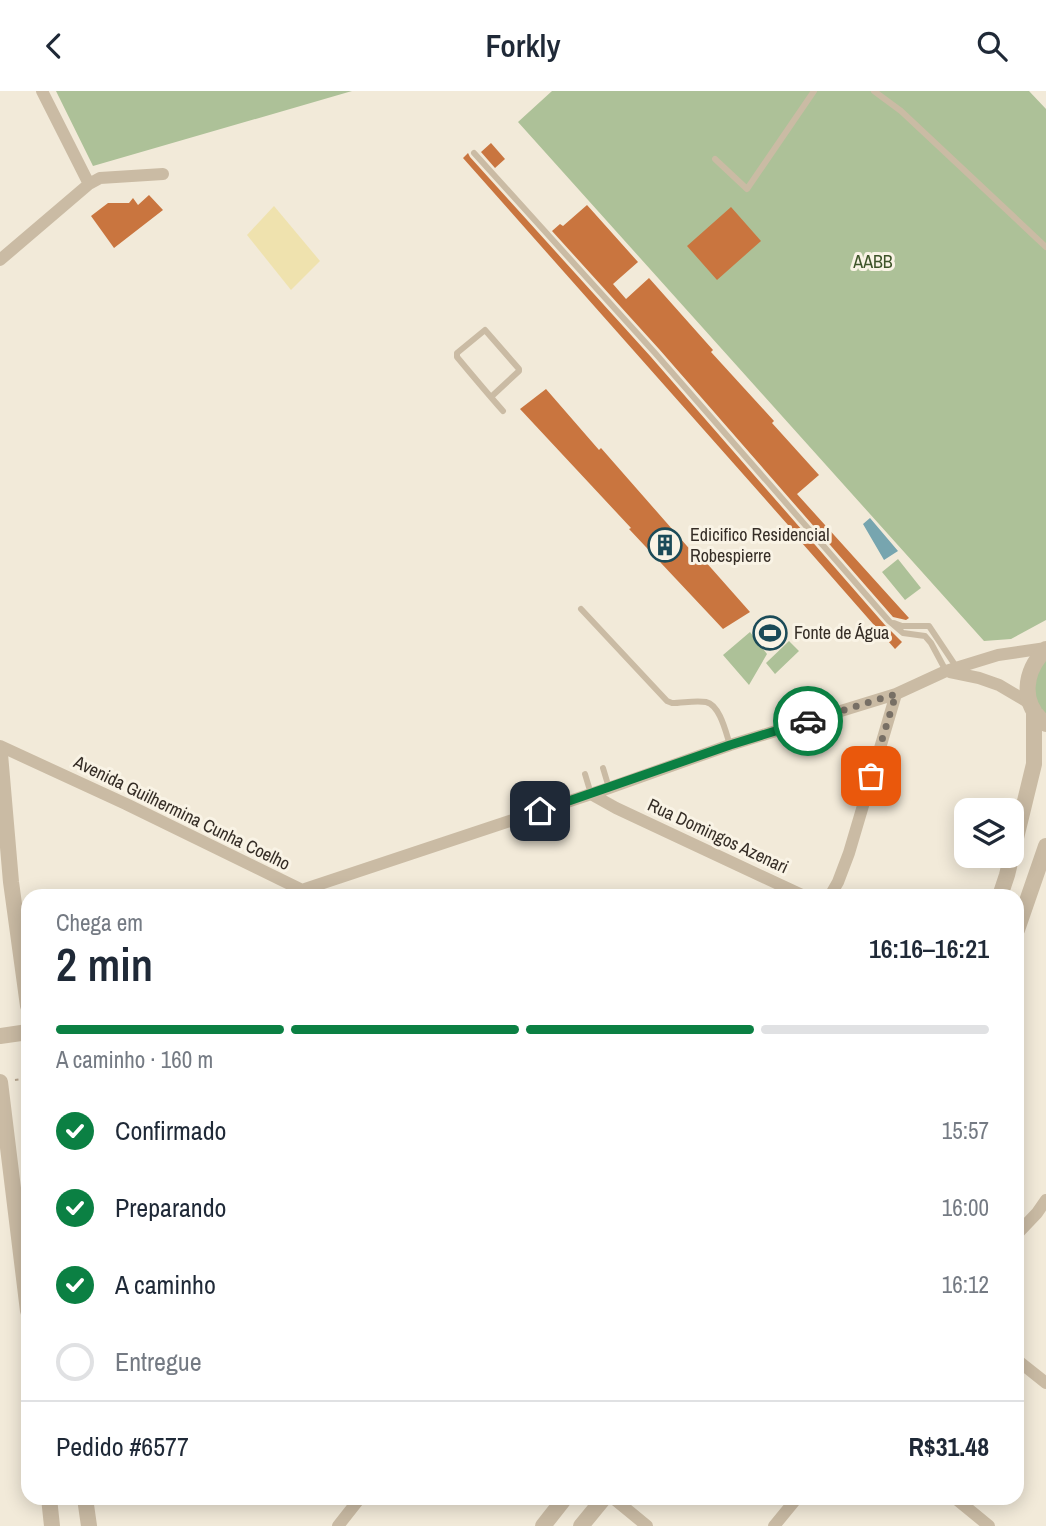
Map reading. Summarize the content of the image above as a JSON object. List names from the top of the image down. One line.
{"streets":{"street":["Avenida Guilhermina Cunha Coelho","Rua Domingos Azenari"]},"crossings":[["Avenida Guilhermina Cunha Coelho","Rua Domingos Azenari"]],"parks":["AABB"],"places":{"building":["Edicifico Residencial Robespierre"],"sports":["Fonte de Água"]},"page":{"header":"Forkly","heading":["2 min","Chega em","16:16–16:21"],"panel":["Pedido #6577","R$31.48"],"bar":"A caminho · 160 m","list":[["Confirmado","15:57"],["Preparando","16:00"],["A caminho","16:12"],"Entregue"]}}
